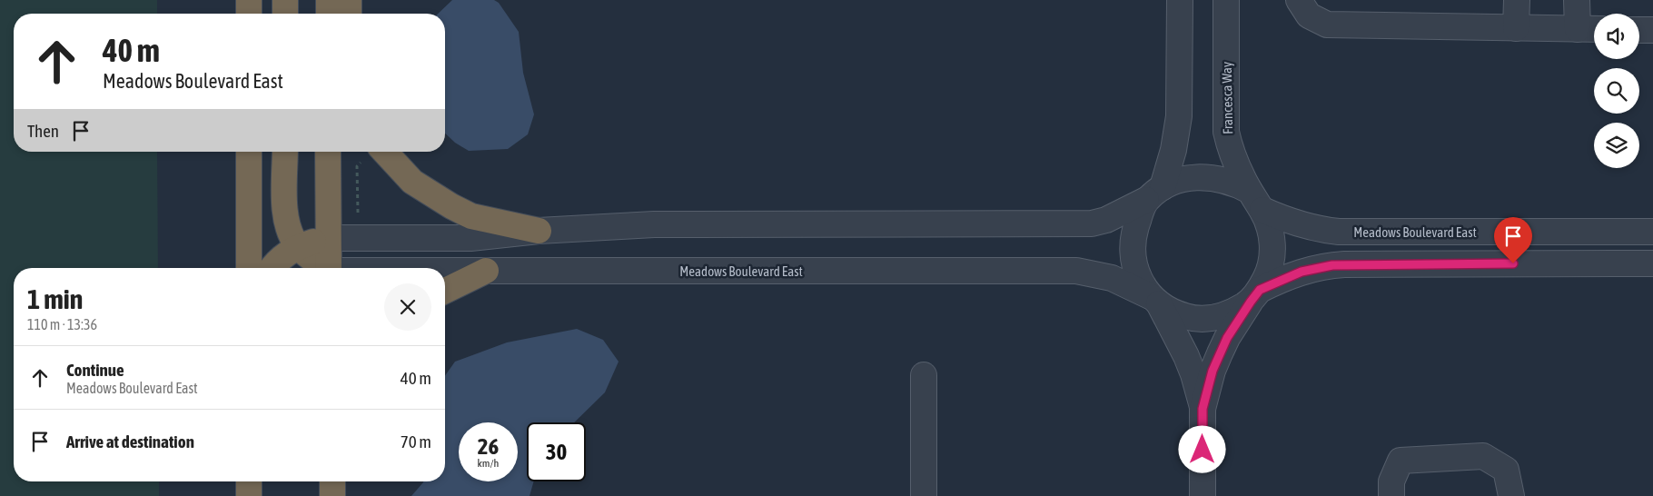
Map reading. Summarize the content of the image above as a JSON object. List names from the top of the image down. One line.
{"streets":{"street":["Francesca Way","Meadows Boulevard East"]},"crossings":[["Francesca Way","Meadows Boulevard East"]],"page":{"turn":["40 m","Meadows Boulevard East"],"then":"Then","heading":["1 min","110 m · 13:36"],"list":[{"name":"Continue","note":"Meadows Boulevard East","value":"40 m"},{"name":"Arrive at destination","value":"70 m"}],"speed":"26 km/h","limit":"30"}}
